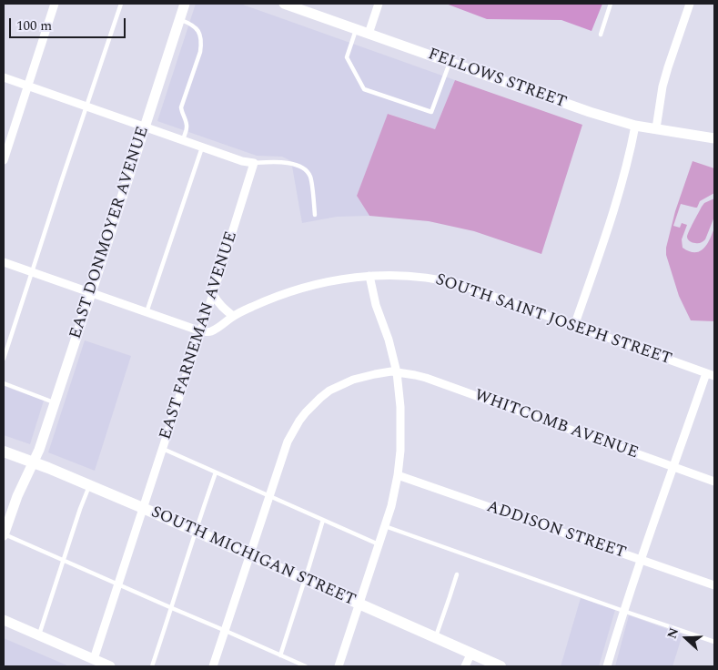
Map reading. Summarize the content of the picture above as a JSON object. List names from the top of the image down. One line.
{"streets":{"main road":["SOUTH MICHIGAN STREET"],"street":["FELLOWS STREET","EAST DONMOYER AVENUE","SOUTH SAINT JOSEPH STREET","EAST FARNEMAN AVENUE","WHITCOMB AVENUE","ADDISON STREET"]},"crossings":[["EAST DONMOYER AVENUE","SOUTH MICHIGAN STREET"],["SOUTH SAINT JOSEPH STREET","EAST FARNEMAN AVENUE"],["EAST FARNEMAN AVENUE","SOUTH MICHIGAN STREET"],["WHITCOMB AVENUE","SOUTH MICHIGAN STREET"]],"scale_bar":"100 m","north":"left"}
